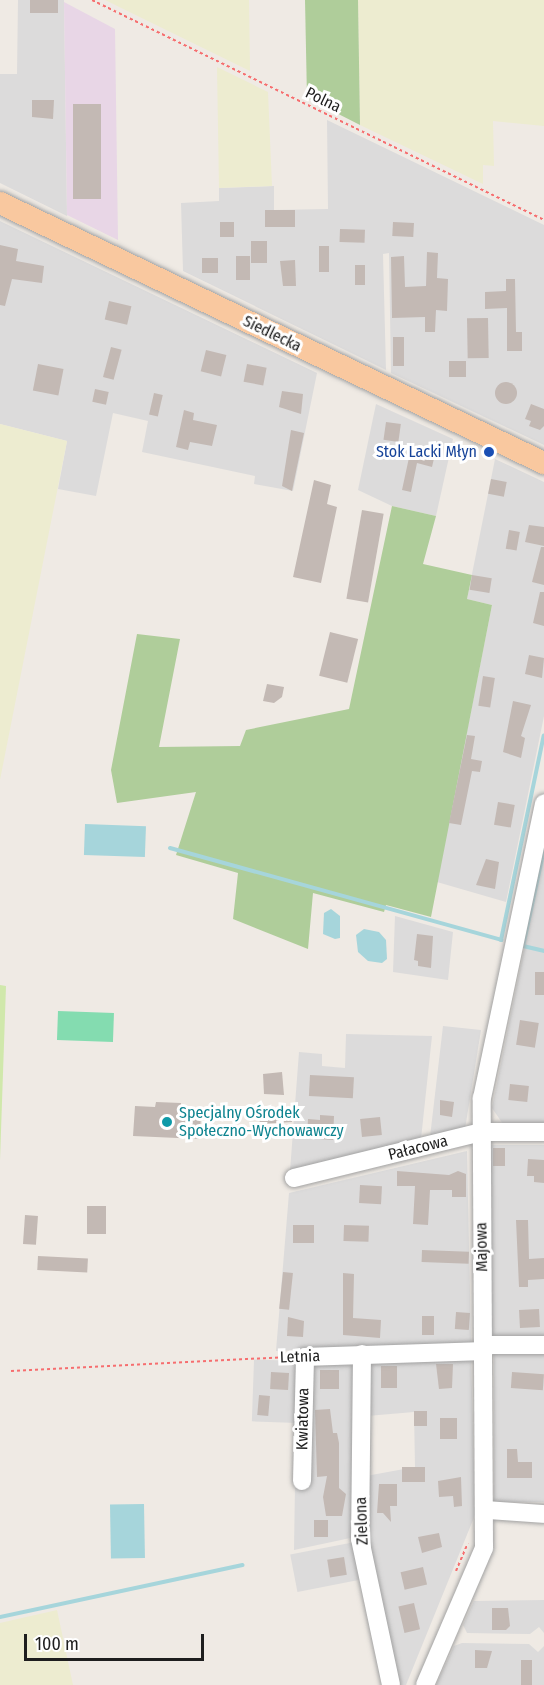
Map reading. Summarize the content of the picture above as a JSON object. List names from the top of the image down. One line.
{"streets":{"main road":["Siedlecka"],"street":["Pałacowa","Majowa","Letnia","Kwiatowa","Zielona"],"path":["Polna"]},"crossings":[["Pałacowa","Majowa"],["Majowa","Letnia"],["Letnia","Kwiatowa"],["Letnia","Zielona"]],"places":["Stok Lacki Młyn","Specjalny Ośrodek Społeczno-Wychowawczy"],"scale_bar":"100 m"}
